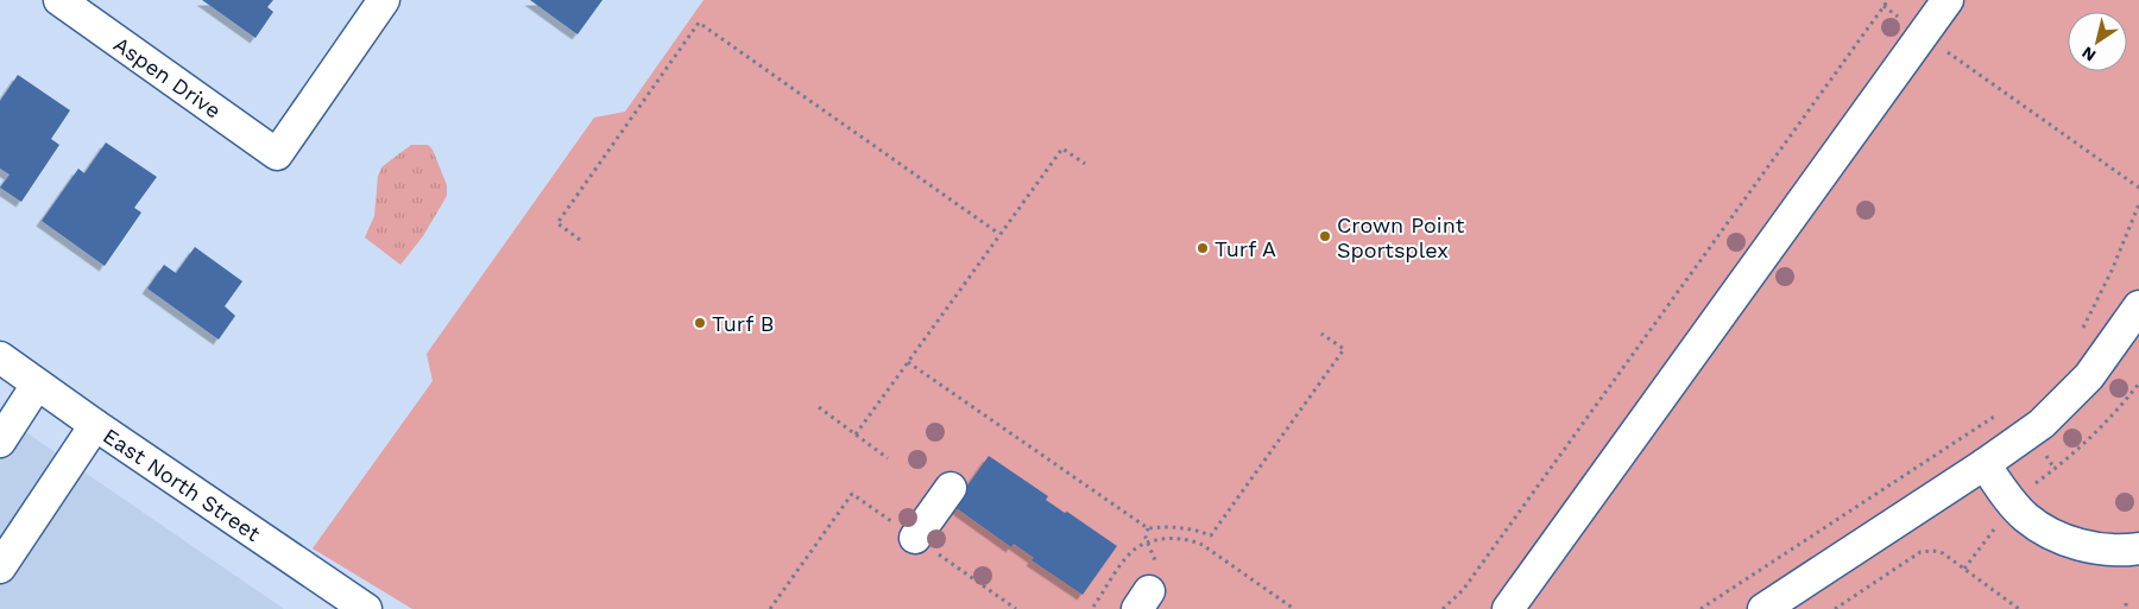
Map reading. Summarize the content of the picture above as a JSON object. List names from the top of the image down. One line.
{"streets":{"street":["Aspen Drive","East North Street"]},"places":["Crown Point Sportsplex","Turf A","Turf B"],"north":"bottom left"}
